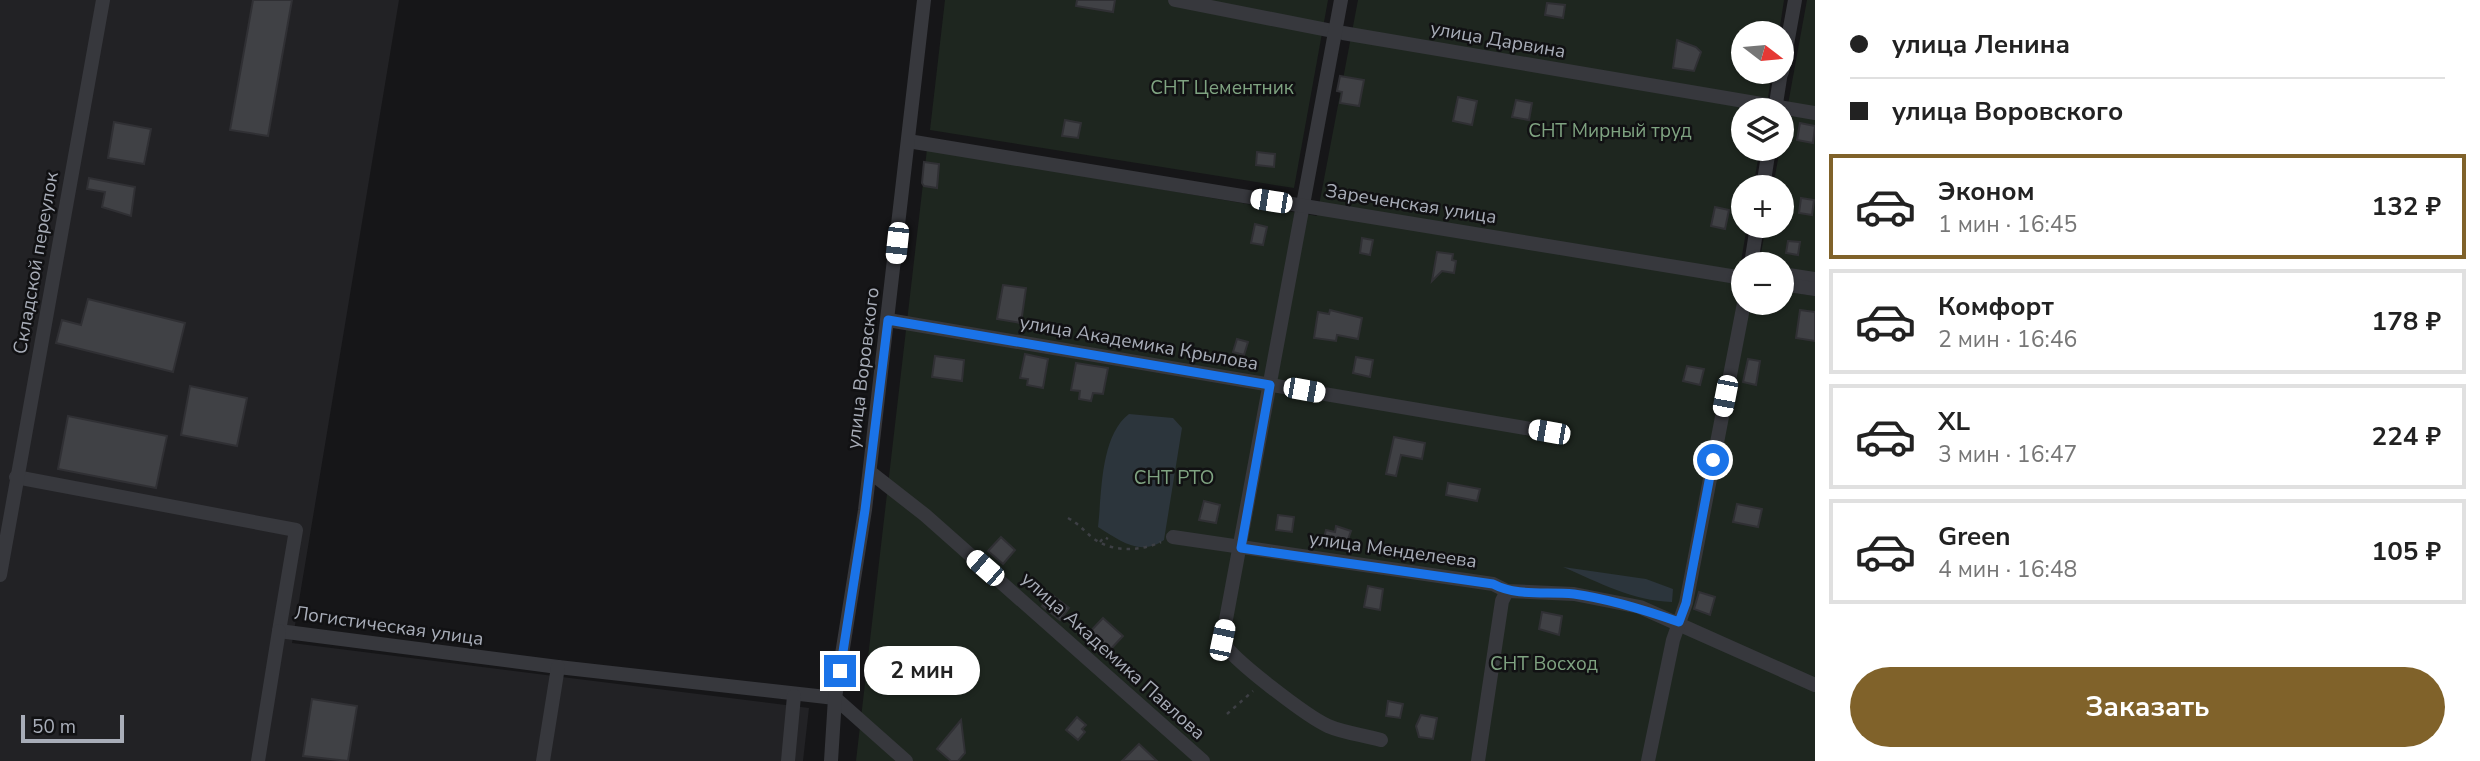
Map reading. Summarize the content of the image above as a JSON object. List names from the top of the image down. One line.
{"streets":{"street":["улица Дарвина","Зареченская улица","Складской переулок","улица Академика Крылова","улица Воровского","улица Менделеева","Логистическая улица","улица Академика Павлова"]},"crossings":[["Зареченская улица","улица Воровского"],["Складской переулок","Логистическая улица"],["улица Академика Крылова","улица Воровского"],["улица Воровского","Логистическая улица"],["улица Воровского","улица Академика Павлова"]],"parks":["СНТ Цементник","СНТ Мирный труд","СНТ РТО","СНТ Восход"],"scale_bar":"50 m","north":"right","page":{"banner":["улица Ленина","улица Воровского"],"map_buttons":["+","−"],"list":[{"name":"Эконом","note":"1 мин · 16:45","value":"132 ₽"},{"name":"Комфорт","note":"2 мин · 16:46","value":"178 ₽"},{"name":"XL","note":"3 мин · 16:47","value":"224 ₽"},{"name":"Green","note":"4 мин · 16:48","value":"105 ₽"}],"bubble":"2 мин","buttons":"Заказать","scale":"50 m"}}
